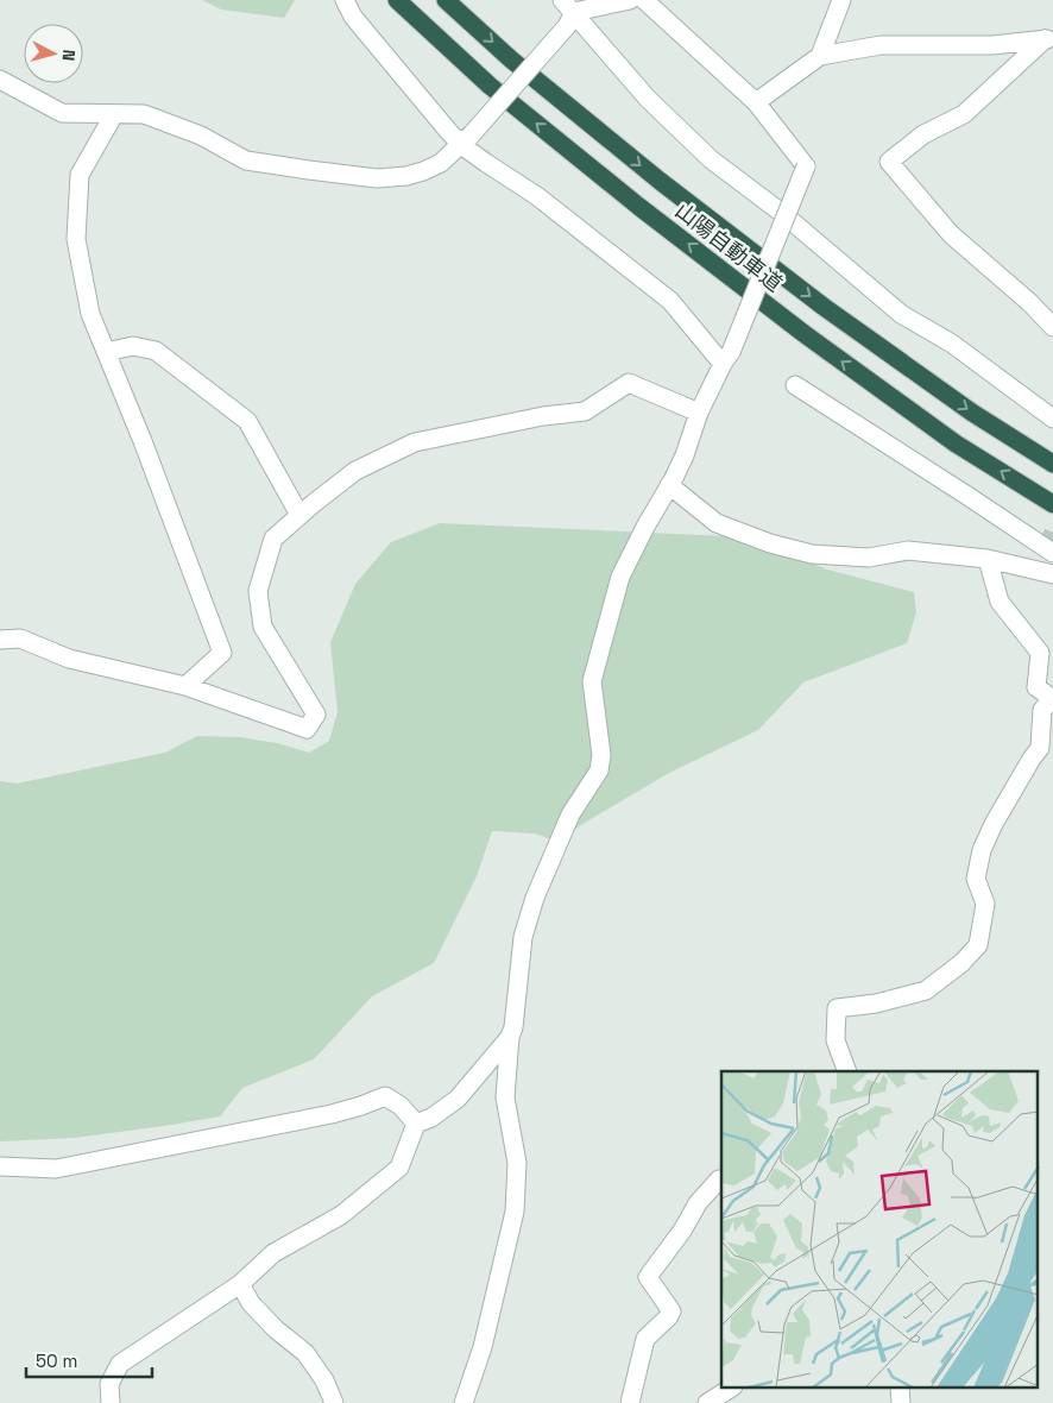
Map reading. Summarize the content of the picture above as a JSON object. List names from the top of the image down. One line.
{"streets":{"highway":["山陽自動車道"]},"scale_bar":"50 m","north":"right"}
